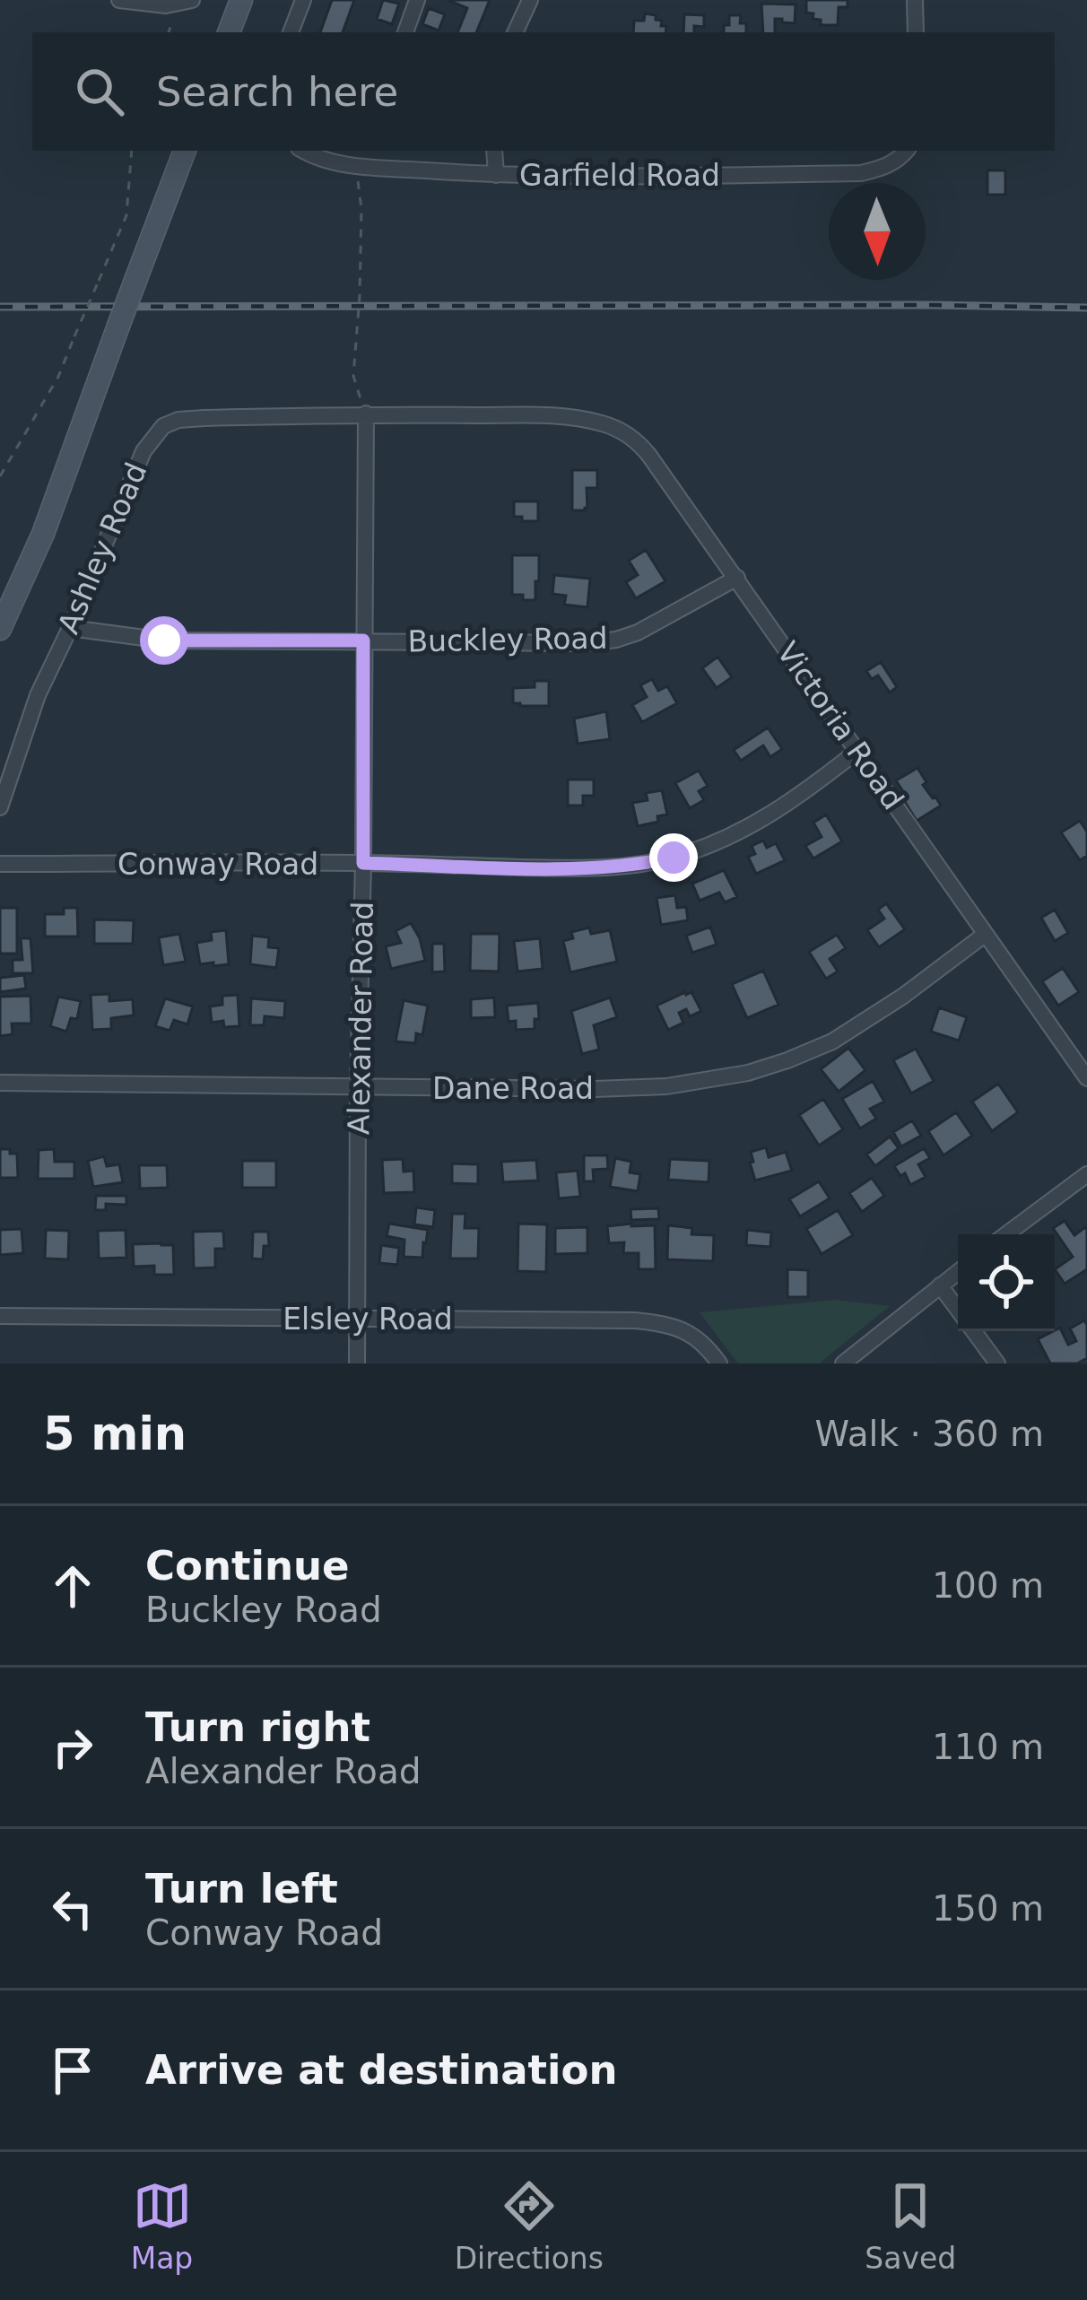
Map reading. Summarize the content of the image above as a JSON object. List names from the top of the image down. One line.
{"streets":{"street":["Garfield Road","Ashley Road","Buckley Road","Victoria Road","Conway Road","Alexander Road","Dane Road","Elsley Road"]},"crossings":[["Ashley Road","Buckley Road"],["Ashley Road","Victoria Road"],["Ashley Road","Alexander Road"],["Buckley Road","Victoria Road"],["Buckley Road","Alexander Road"],["Victoria Road","Conway Road"],["Victoria Road","Dane Road"],["Conway Road","Alexander Road"],["Alexander Road","Dane Road"],["Alexander Road","Elsley Road"]],"north":"bottom","page":{"search":"Search here","heading":["5 min","Walk · 360 m"],"list":[["Continue","Buckley Road","100 m"],["Turn right","Alexander Road","110 m"],["Turn left","Conway Road","150 m"],"Arrive at destination"],"nav":["Map","Directions","Saved"]}}
